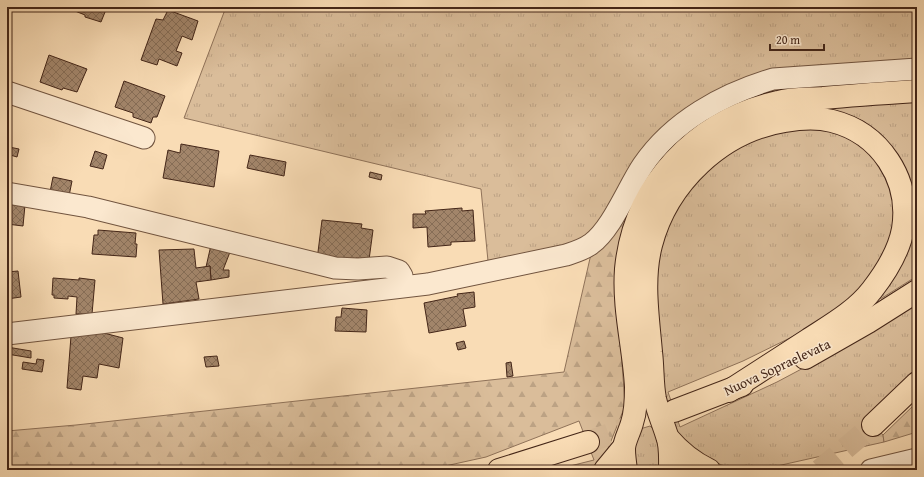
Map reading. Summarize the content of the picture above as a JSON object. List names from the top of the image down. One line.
{"streets":{"highway":["Nuova Sopraelevata"]},"scale_bar":"20 m"}
